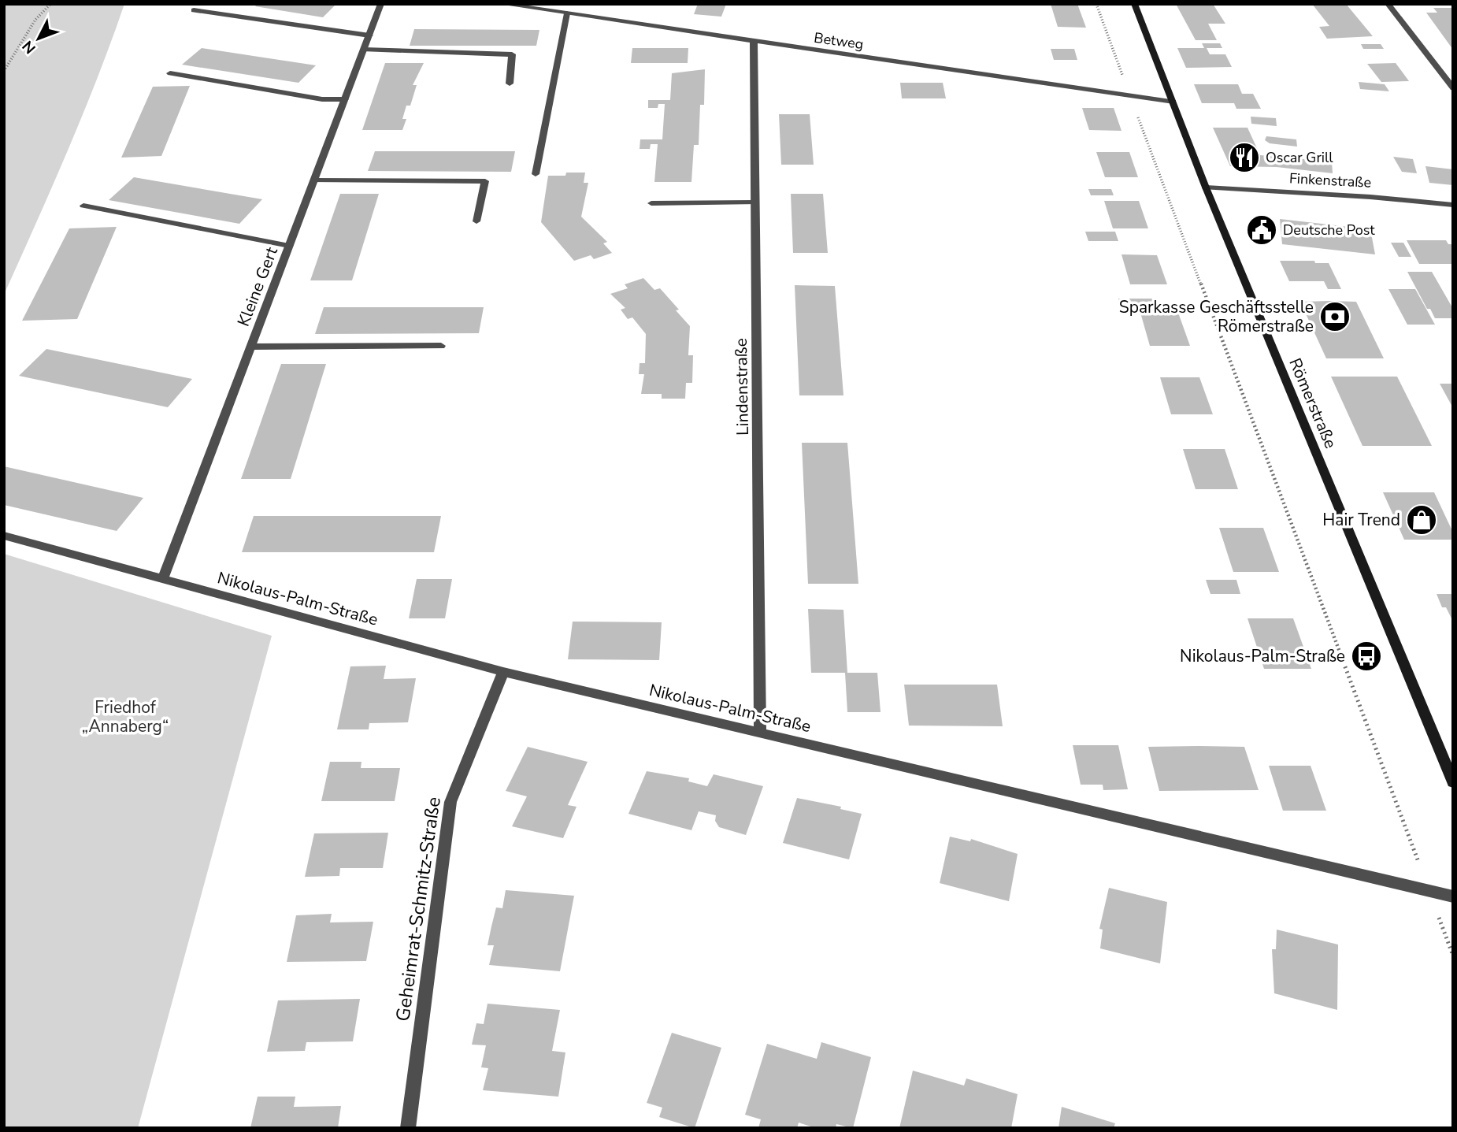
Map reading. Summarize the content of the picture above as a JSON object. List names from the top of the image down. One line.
{"streets":{"street":["Betweg","Finkenstraße","Kleine Gert","Lindenstraße","Römerstraße","Nikolaus-Palm-Straße","Geheimrat-Schmitz-Straße"]},"crossings":[["Betweg","Lindenstraße"],["Betweg","Römerstraße"],["Finkenstraße","Römerstraße"],["Kleine Gert","Nikolaus-Palm-Straße"],["Lindenstraße","Nikolaus-Palm-Straße"],["Nikolaus-Palm-Straße","Geheimrat-Schmitz-Straße"]],"parks":["Friedhof „Annaberg“"],"places":{"restaurant":["Oscar Grill"],"public building":["Deutsche Post"],"bank":["Sparkasse Geschäftsstelle Römerstraße"],"shop":["Hair Trend"],"bus stop":["Nikolaus-Palm-Straße"]},"north":"bottom left"}
